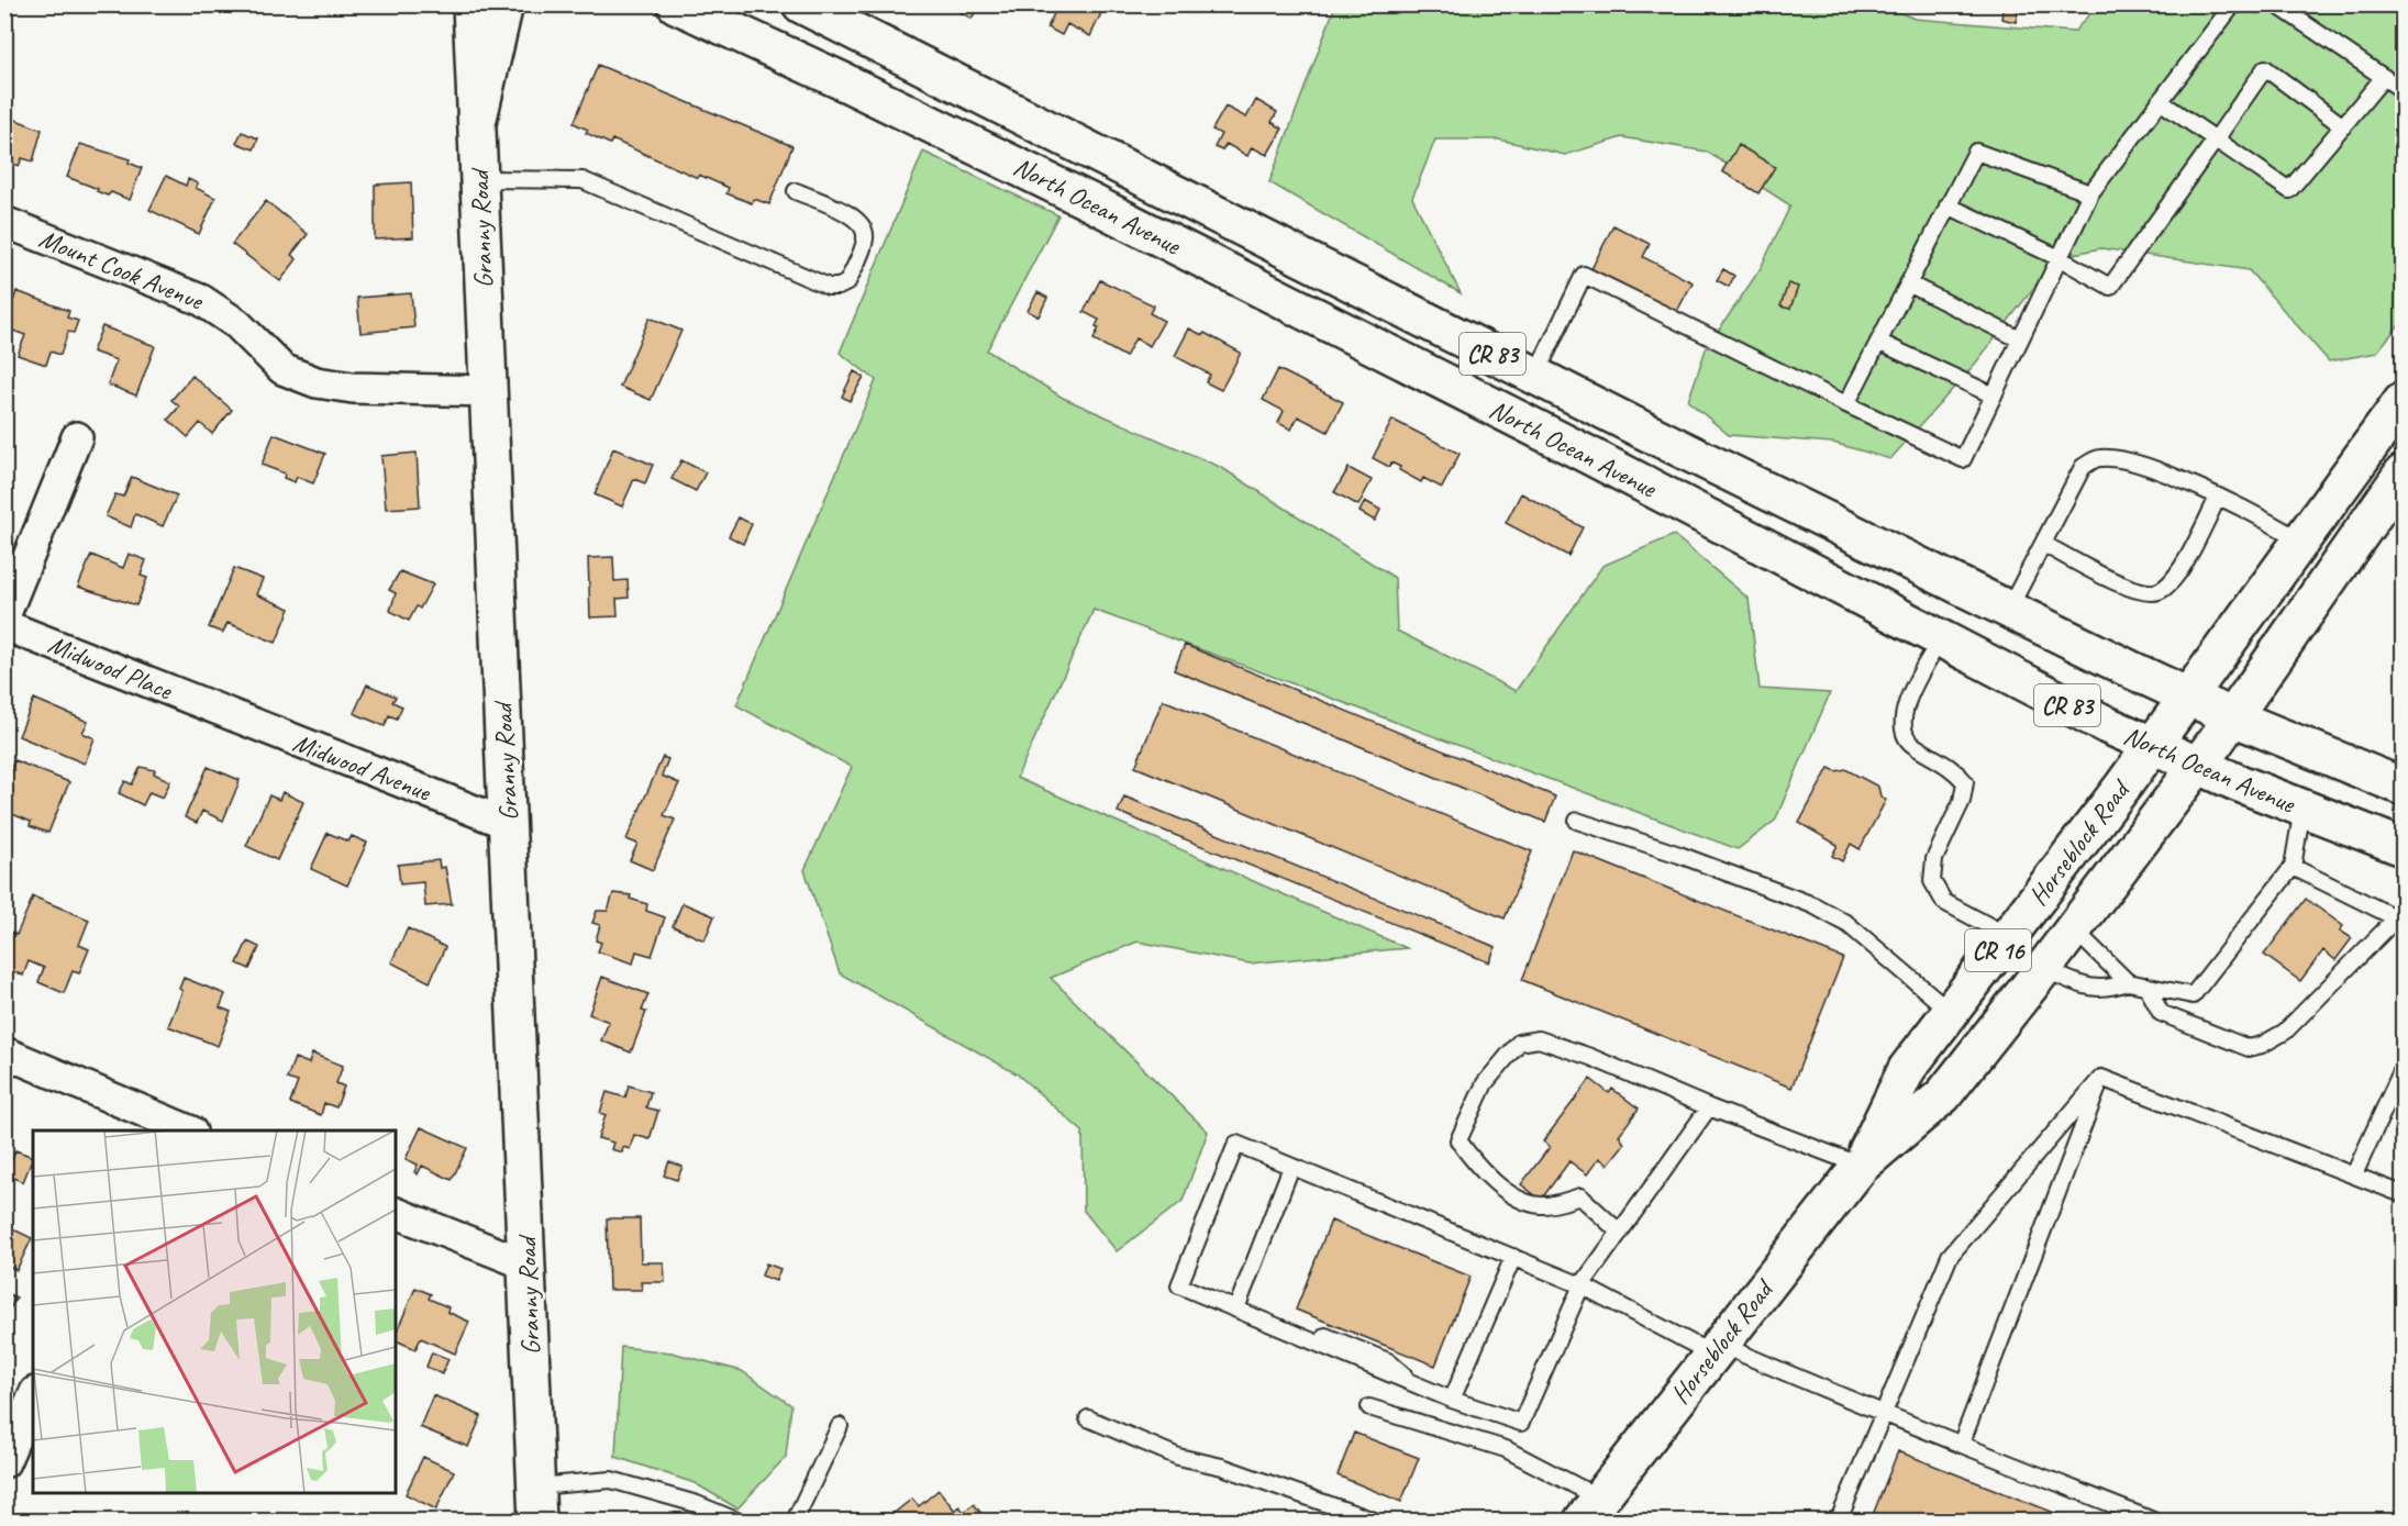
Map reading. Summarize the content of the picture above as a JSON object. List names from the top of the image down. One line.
{"streets":{"main road":["North Ocean Avenue","Granny Road","CR 83","Horseblock Road","CR 16"],"street":["Mount Cook Avenue","Midwood Place","Midwood Avenue"]},"crossings":[["North Ocean Avenue","Horseblock Road"],["Granny Road","Mount Cook Avenue"],["Granny Road","Midwood Avenue"],["Midwood Place","Midwood Avenue"]]}
